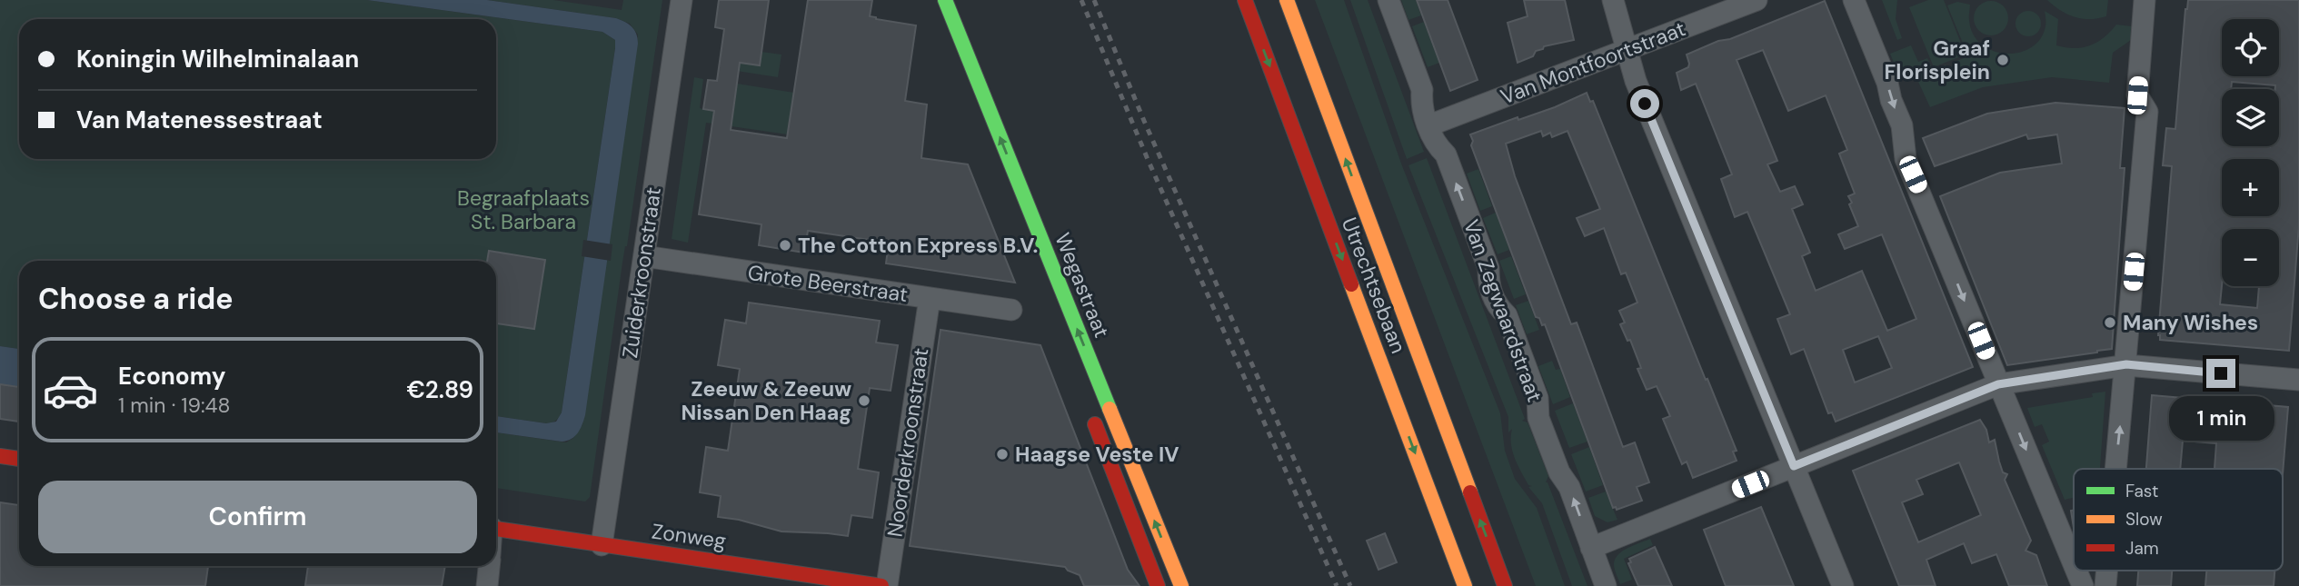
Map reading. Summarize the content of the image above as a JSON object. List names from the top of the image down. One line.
{"streets":{"main road":["Wegastraat","Utrechtsebaan","Zonweg"],"street":["Van Montfoortstraat","Zuiderkroonstraat","Grote Beerstraat","Van Zegwaardstraat","Noorderkroonstraat"]},"crossings":[["Van Montfoortstraat","Van Zegwaardstraat"],["Zuiderkroonstraat","Grote Beerstraat"],["Zuiderkroonstraat","Zonweg"],["Grote Beerstraat","Noorderkroonstraat"]],"one_way":["Van Zegwaardstraat"],"parks":["Begraafplaats St. Barbara"],"places":["Graaf Florisplein","The Cotton Express B.V.","Many Wishes","Zeeuw & Zeeuw Nissan Den Haag","Haagse Veste IV"],"legend":["Fast","Slow","Jam"],"page":{"map_buttons":["+","−"],"banner":["Koningin Wilhelminalaan","Van Matenessestraat"],"heading":"Choose a ride","list":[{"name":"Economy","note":"1 min · 19:48","value":"€2.89"}],"bubble":"1 min","buttons":"Confirm"}}
